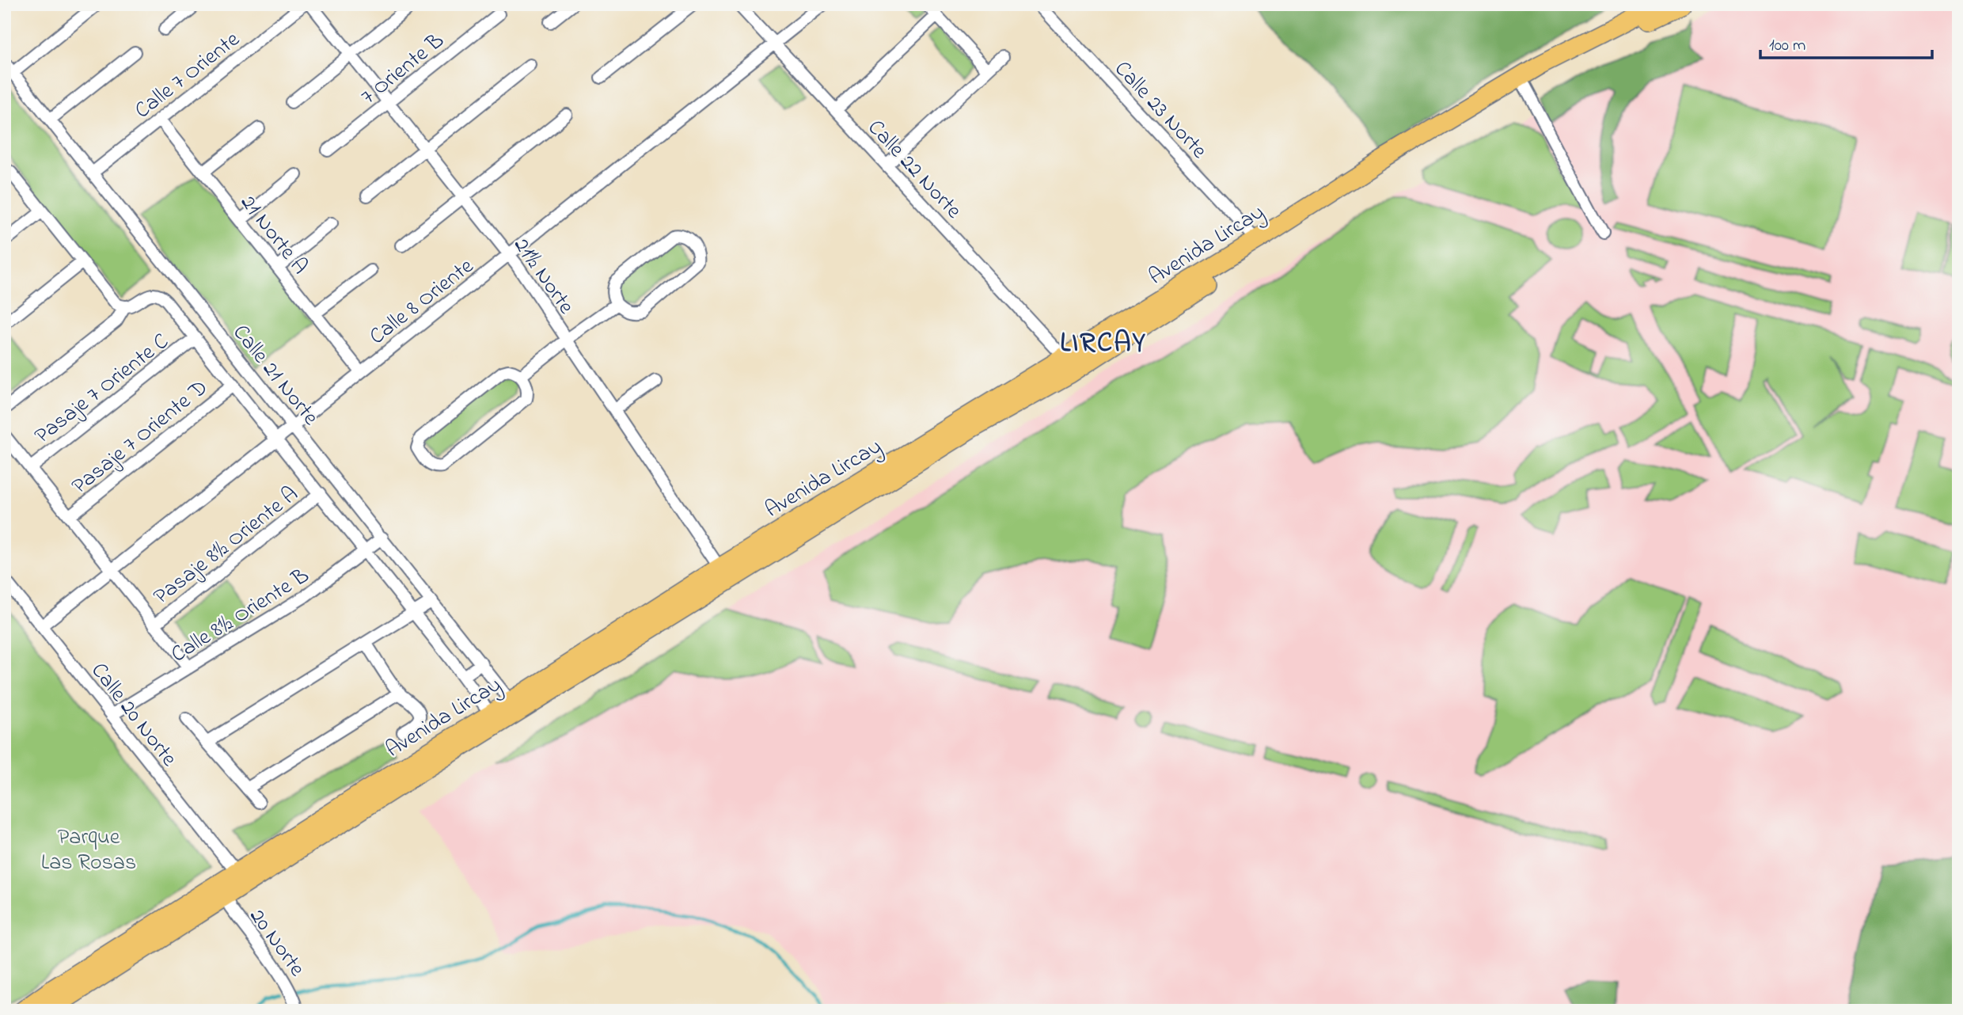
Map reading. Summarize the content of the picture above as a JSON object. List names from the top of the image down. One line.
{"streets":{"main road":["Avenida Lircay"],"street":["7 Oriente B","Calle 7 Oriente","Calle 23 Norte","Calle 22 Norte","21 Norte A","21½ Norte","Calle 8 Oriente","Calle 21 Norte","Pasaje 7 Oriente C","Pasaje 7 Oriente D","Pasaje 8½ Oriente A","Calle 8½ Oriente B","Calle 20 Norte","20 Norte"]},"crossings":[["7 Oriente B","21½ Norte"],["Calle 7 Oriente","21 Norte A"],["Calle 7 Oriente","Calle 21 Norte"],["Calle 23 Norte","Avenida Lircay"],["Calle 22 Norte","Avenida Lircay"],["Calle 22 Norte","Calle 8 Oriente"],["21 Norte A","Calle 8 Oriente"],["Avenida Lircay","21½ Norte"],["Avenida Lircay","Calle 21 Norte"],["Avenida Lircay","Calle 20 Norte"],["Avenida Lircay","20 Norte"],["21½ Norte","Calle 8 Oriente"],["Calle 8 Oriente","Calle 21 Norte"],["Calle 8 Oriente","Calle 20 Norte"],["Calle 21 Norte","Pasaje 7 Oriente C"],["Calle 21 Norte","Pasaje 7 Oriente D"],["Calle 21 Norte","Pasaje 8½ Oriente A"],["Calle 21 Norte","Calle 8½ Oriente B"],["Calle 8½ Oriente B","Calle 20 Norte"]],"districts":["LIRCAY"],"parks":["Parque Las Rosas"],"scale_bar":"100 m"}
